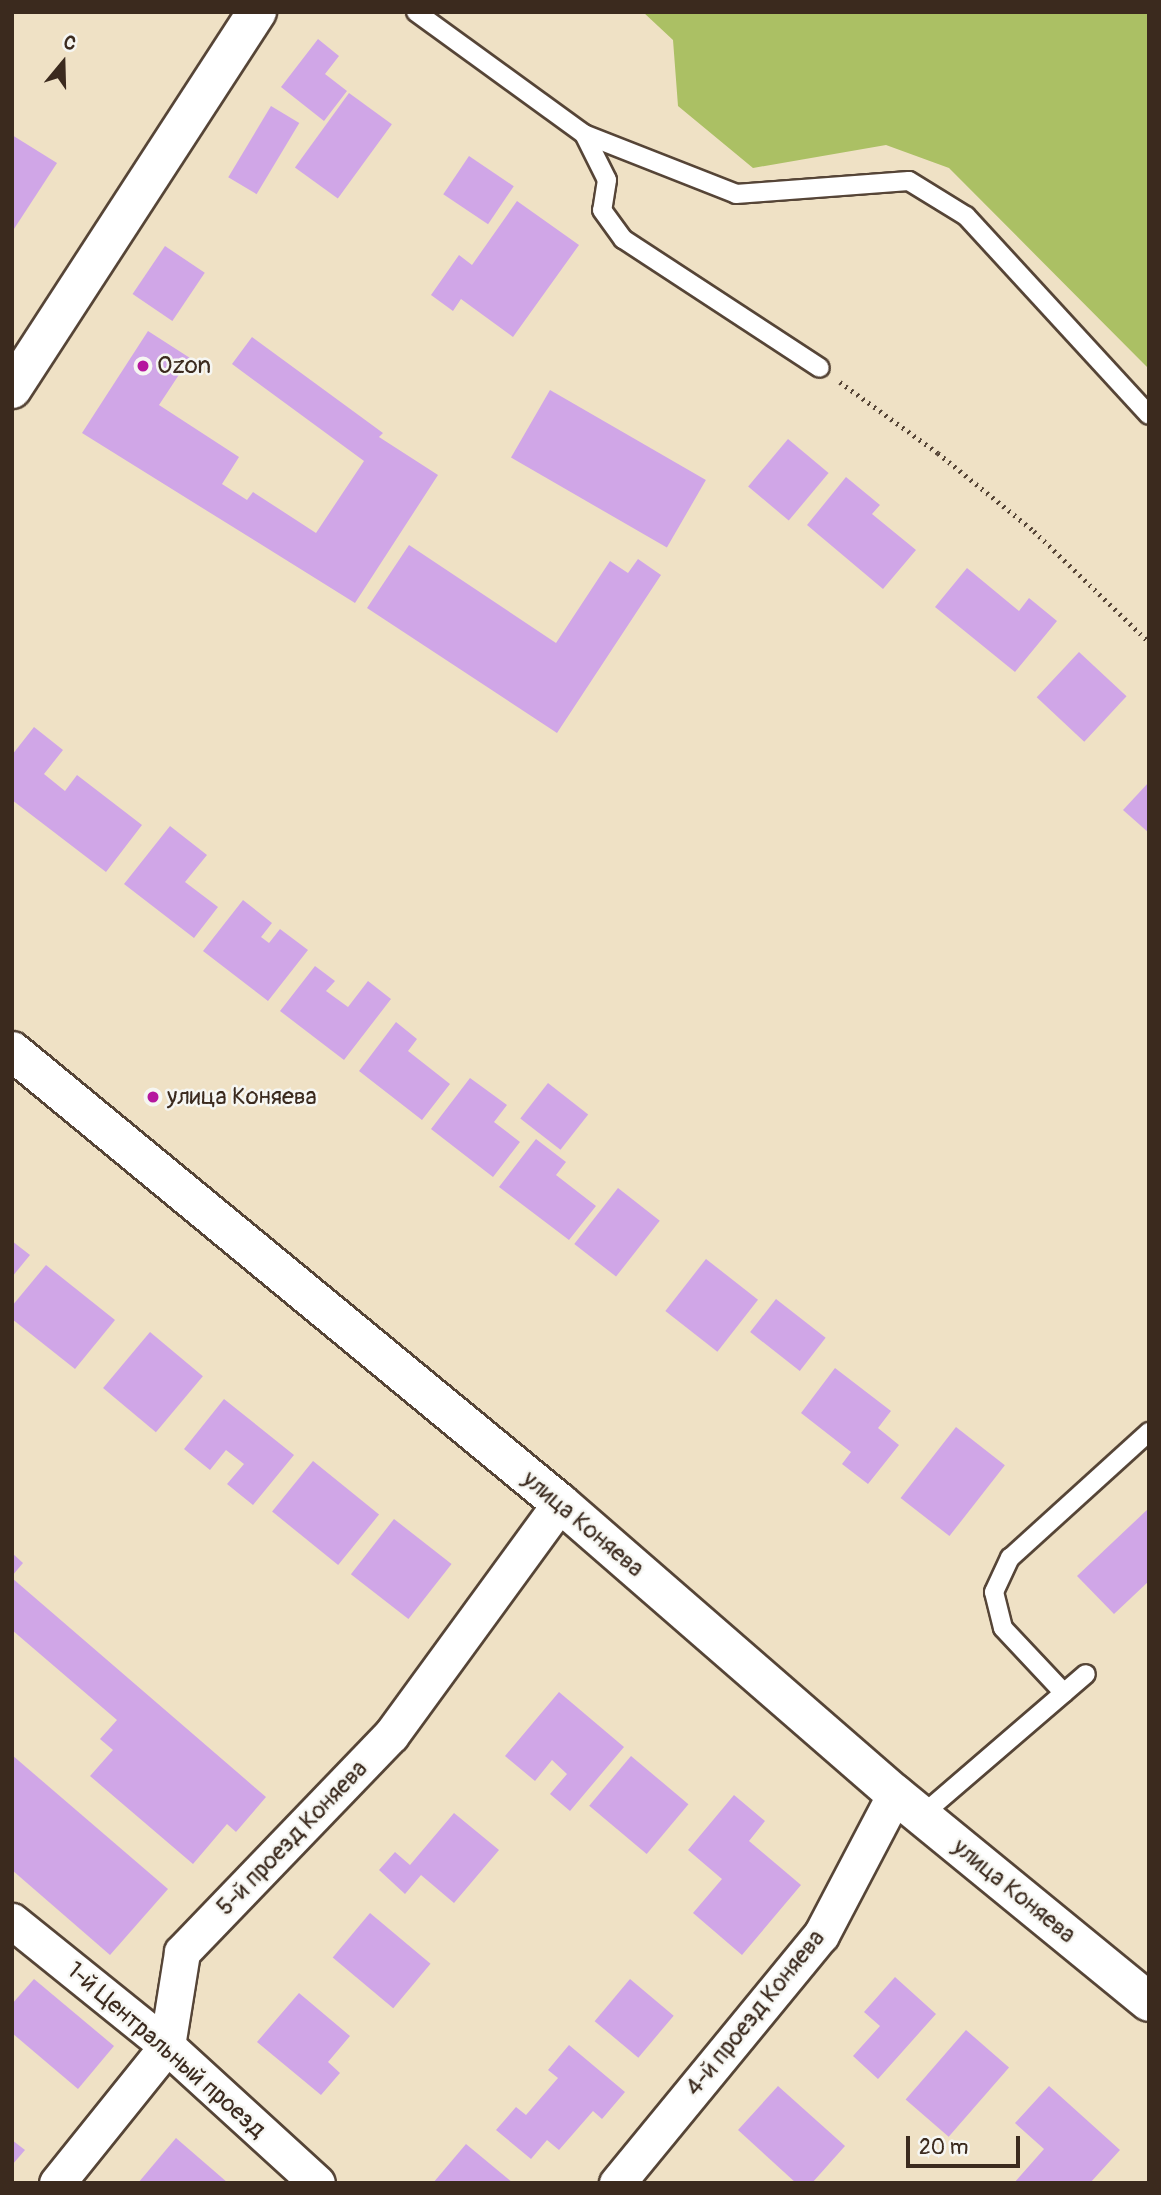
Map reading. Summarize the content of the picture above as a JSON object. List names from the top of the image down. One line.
{"streets":{"street":["улица Коняева","5-й проезд Коняева","4-й проезд Коняева","1-й Центральный проезд"]},"crossings":[["улица Коняева","5-й проезд Коняева"],["улица Коняева","4-й проезд Коняева"],["5-й проезд Коняева","1-й Центральный проезд"]],"places":["Ozon","улица Коняева"],"scale_bar":"20 m","north":"top"}
